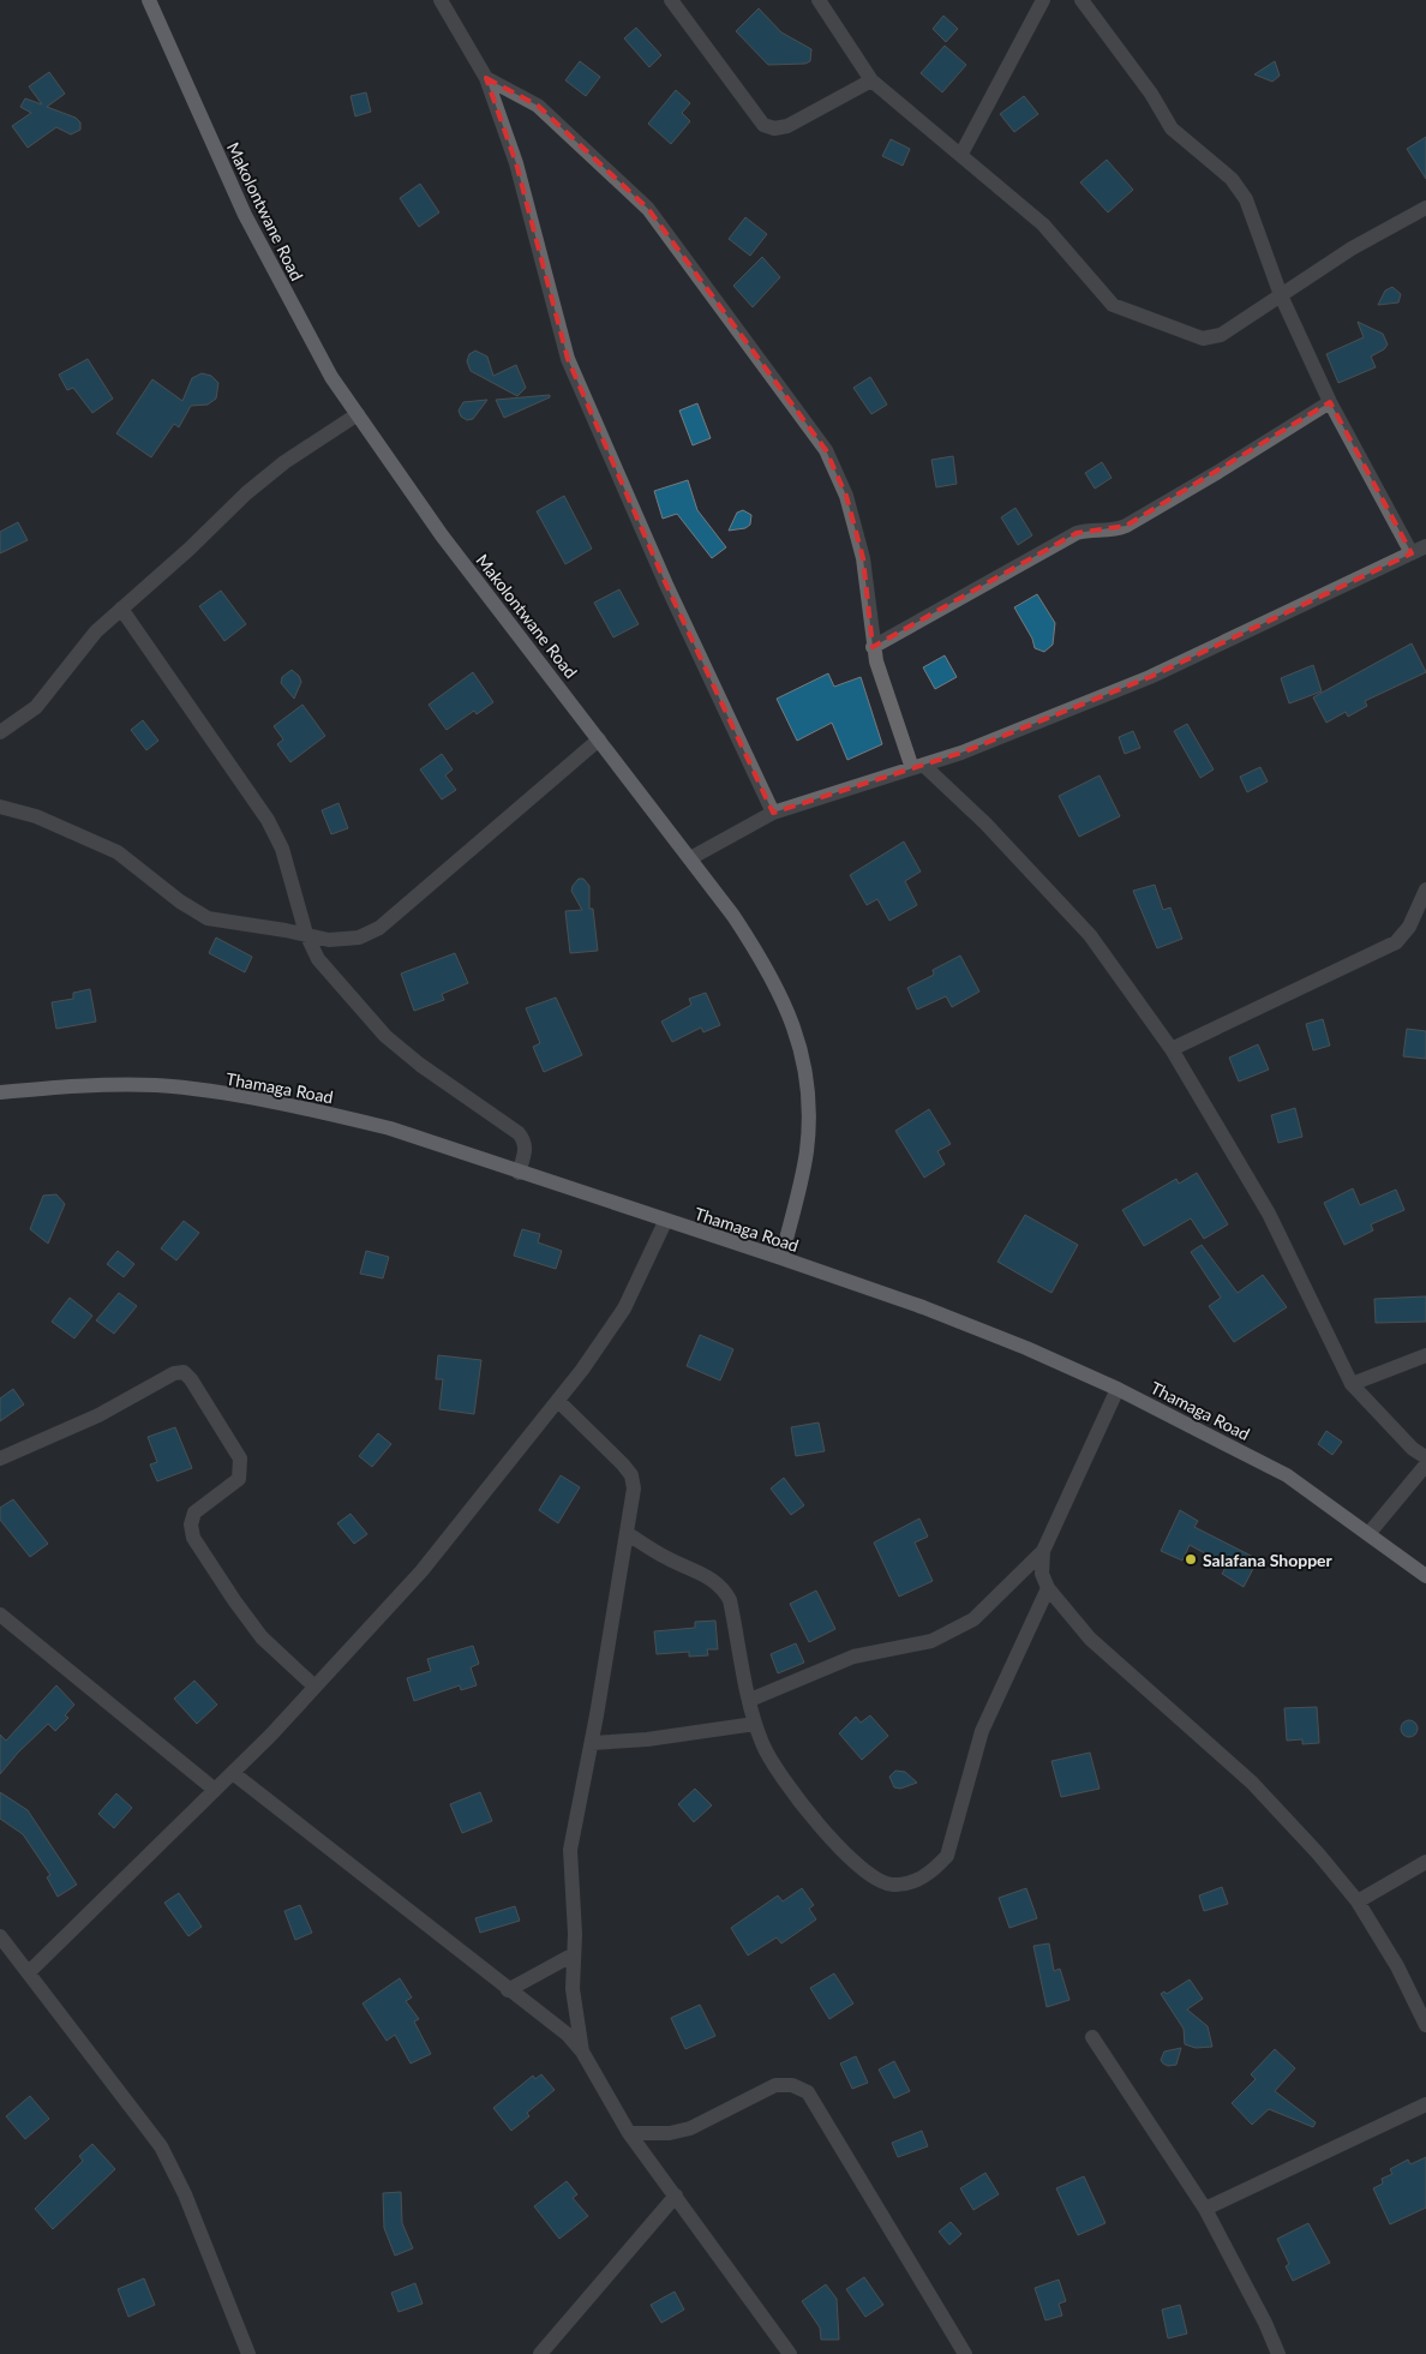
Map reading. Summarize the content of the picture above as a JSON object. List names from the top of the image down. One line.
{"streets":{"main road":["Makolontwane Road","Thamaga Road"]},"crossings":[["Makolontwane Road","Thamaga Road"]],"places":["Salafana Shopper"]}
